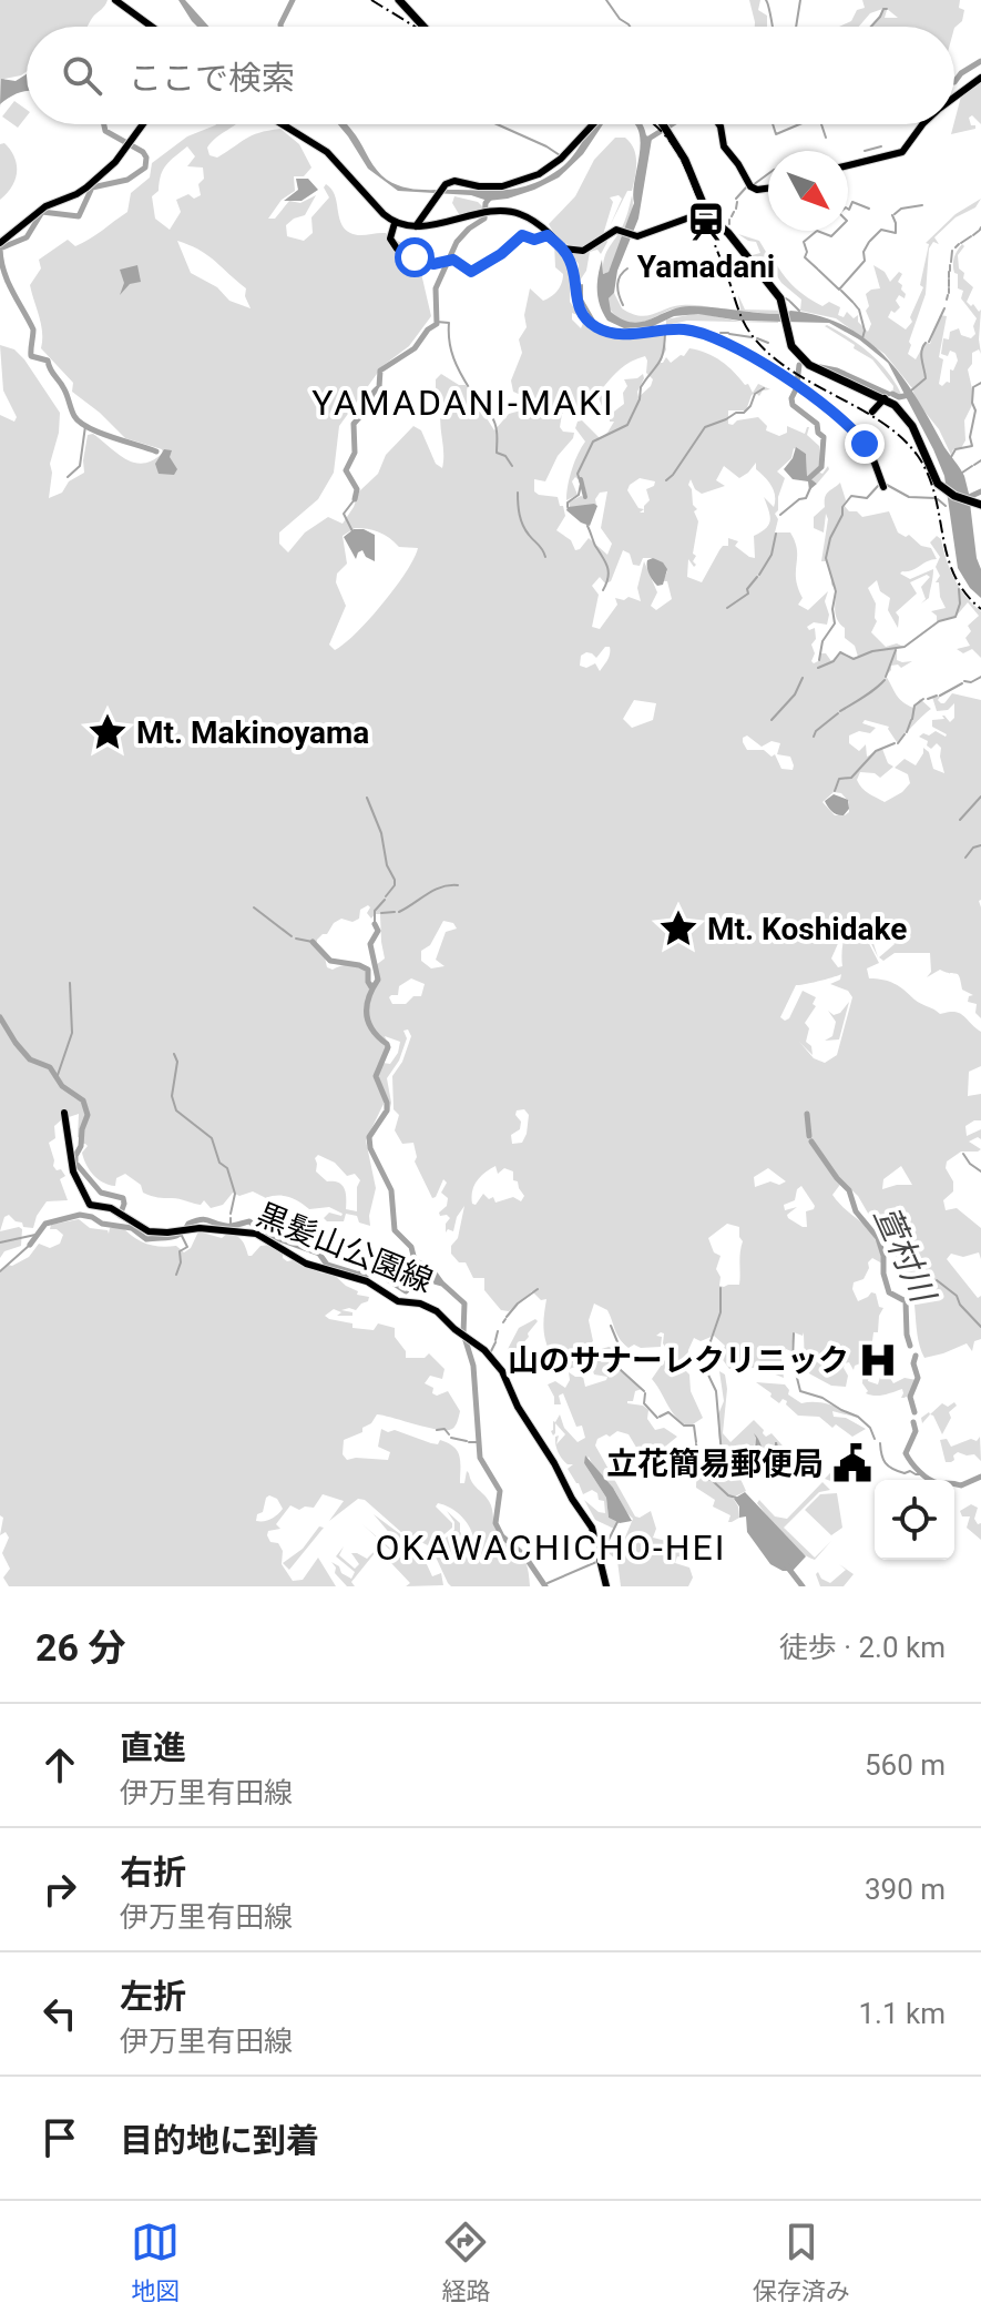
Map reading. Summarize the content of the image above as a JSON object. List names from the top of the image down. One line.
{"streets":{"main road":["黒髪山公園線"]},"districts":["YAMADANI-MAKI","OKAWACHICHO-HEI"],"water":["萱村川"],"places":{"station":["Yamadani"],"place":["Mt. Makinoyama","Mt. Koshidake"],"hospital":["山のサナーレクリニック"],"public building":["立花簡易郵便局"]},"north":"bottom right","page":{"search":"ここで検索","heading":["26 分","徒歩 · 2.0 km"],"list":[["直進","伊万里有田線","560 m"],["右折","伊万里有田線","390 m"],["左折","伊万里有田線","1.1 km"],"目的地に到着"],"nav":["地図","経路","保存済み"]}}
